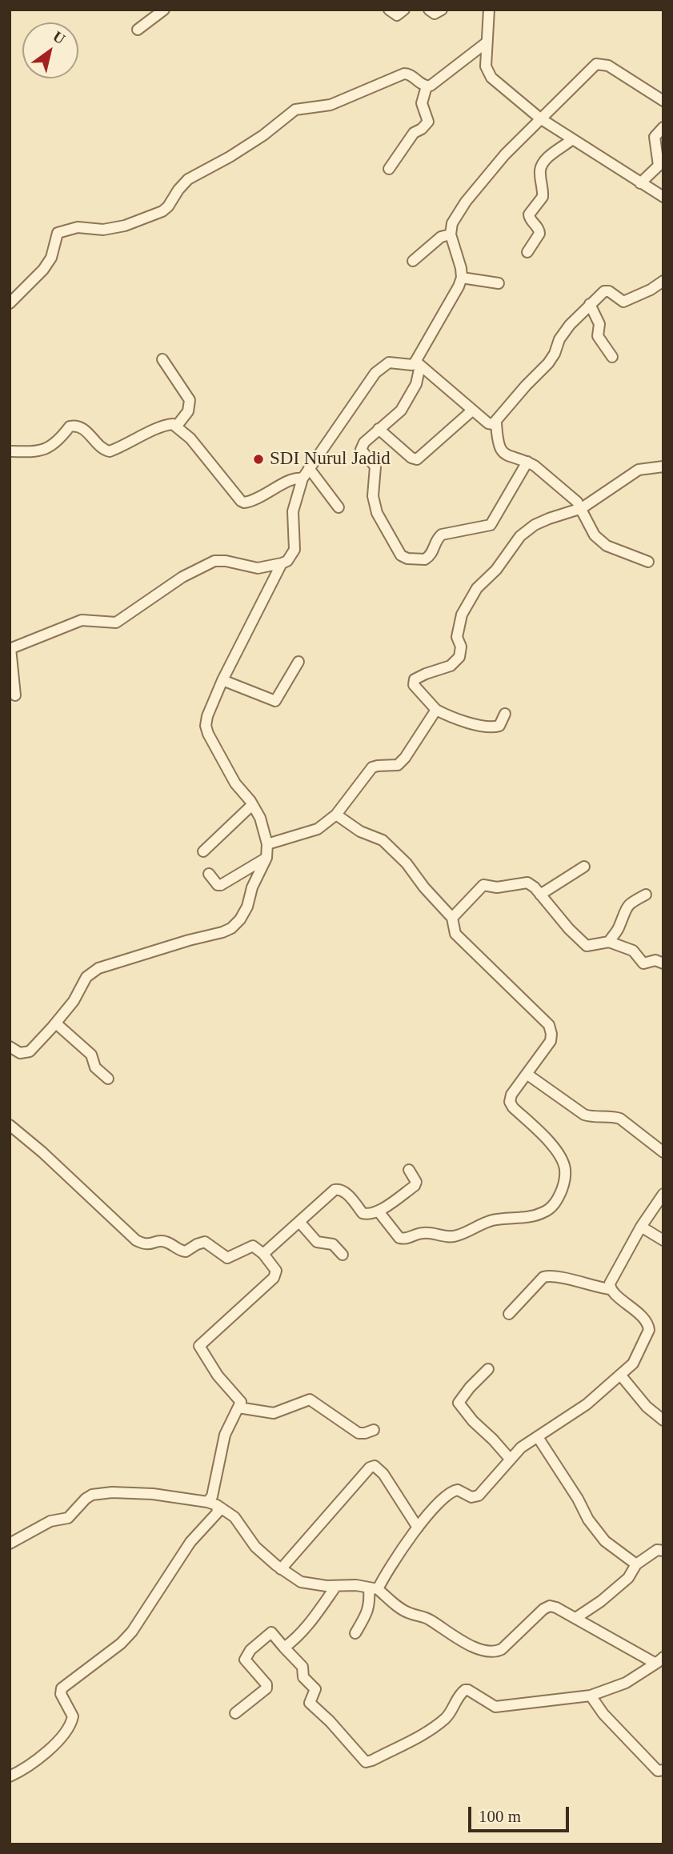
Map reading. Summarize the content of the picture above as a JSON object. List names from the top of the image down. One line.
{"places":["SDI Nurul Jadid"],"scale_bar":"100 m","north":"top right"}
